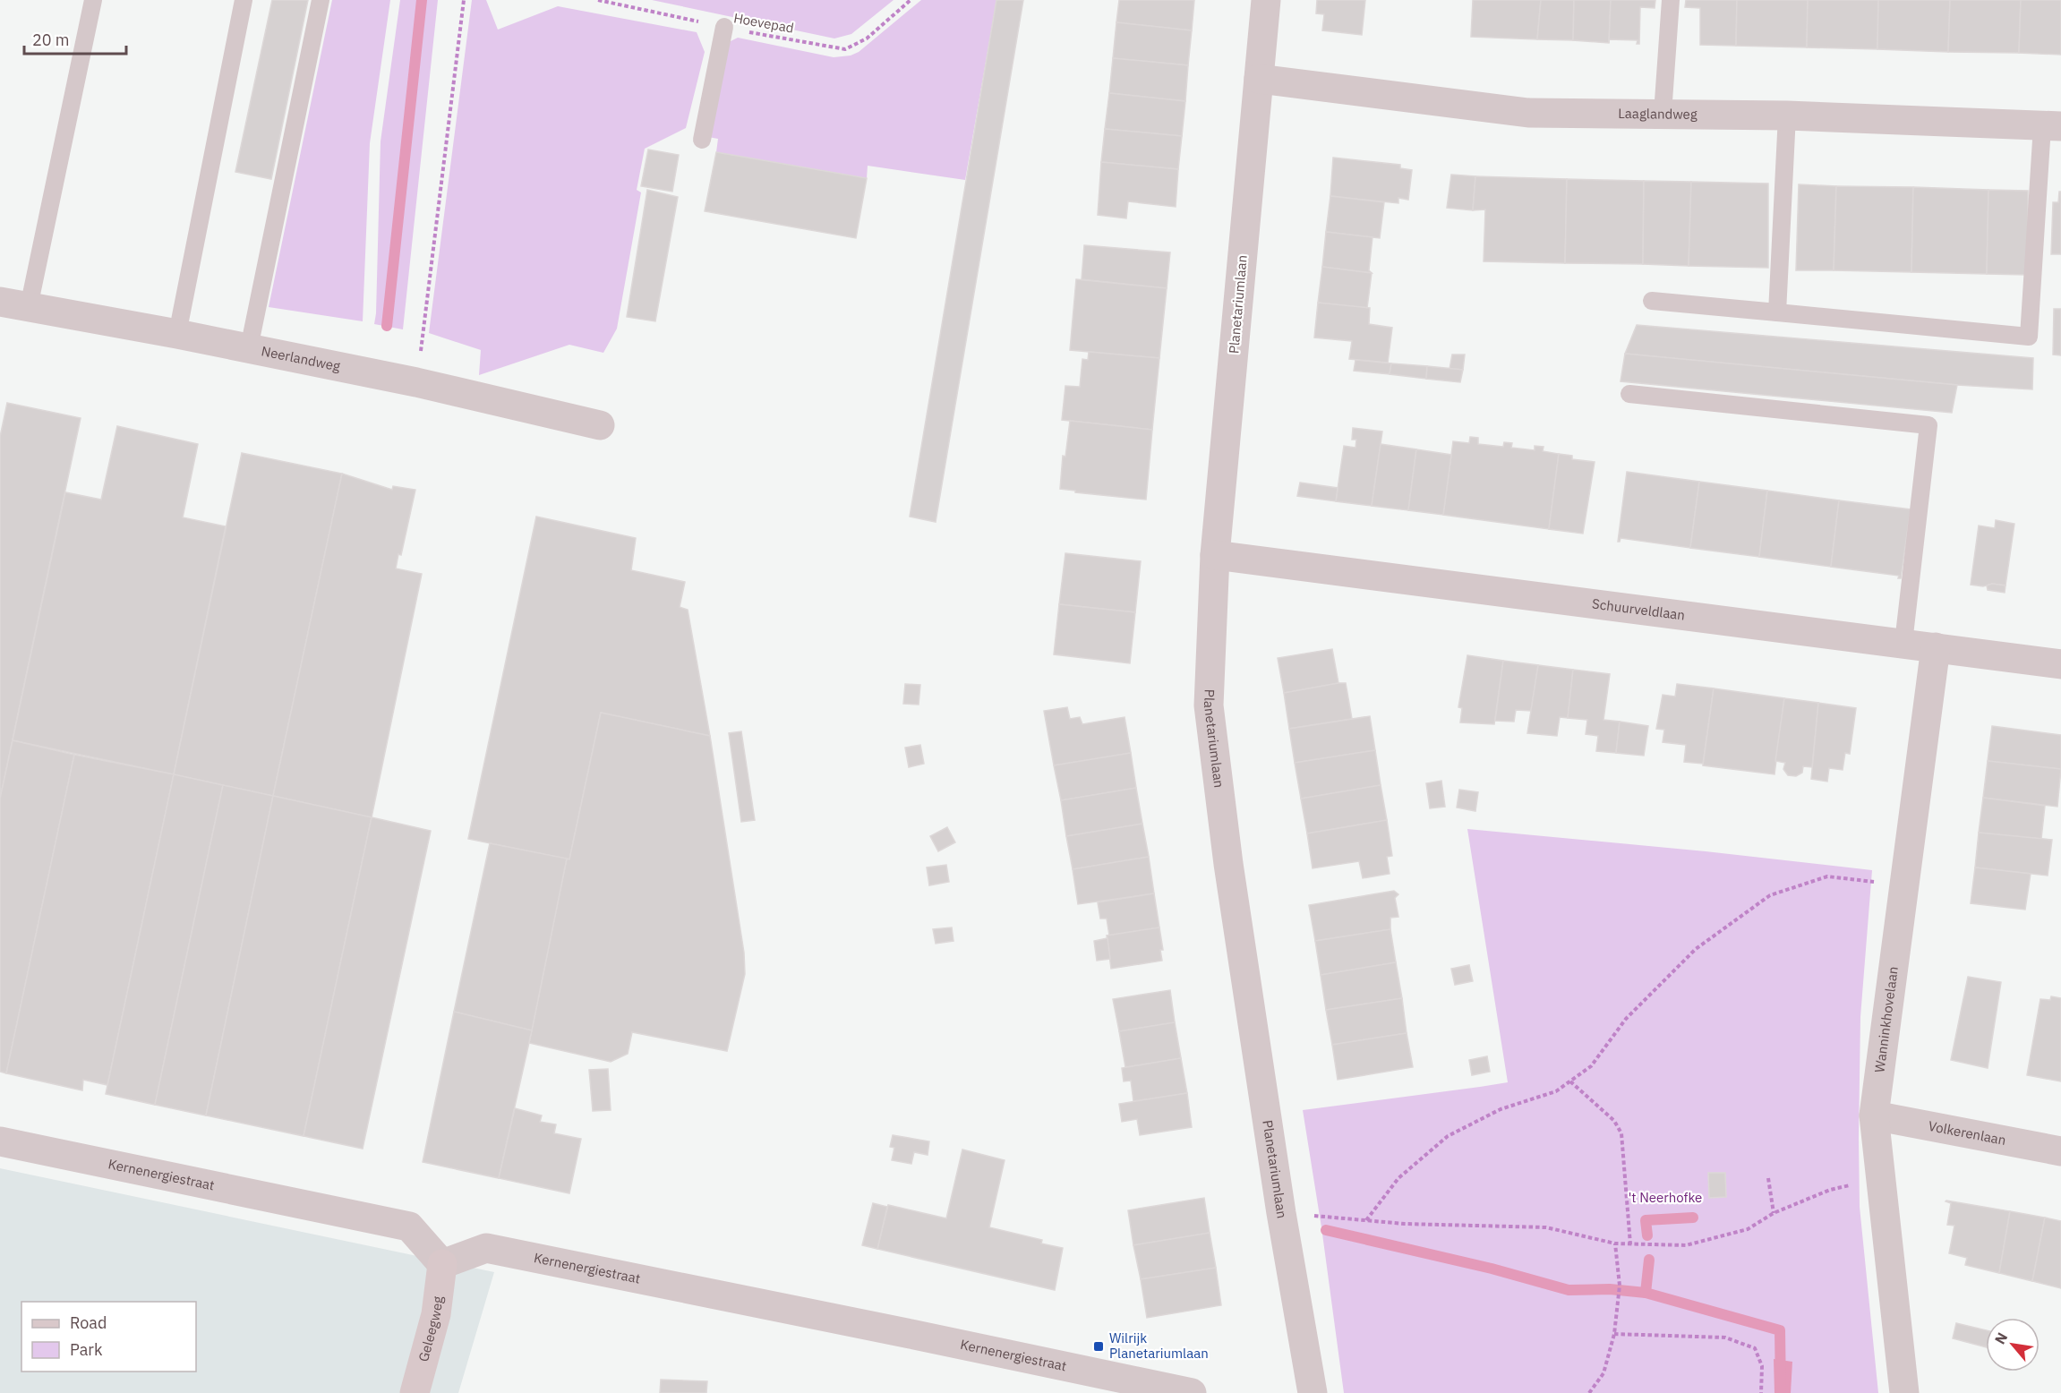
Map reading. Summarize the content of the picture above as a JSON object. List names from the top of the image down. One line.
{"streets":{"street":["Laaglandweg","Planetariumlaan","Neerlandweg","Schuurveldlaan","Wanninkhovelaan","Volkerenlaan","Kernenergiestraat","Geleegweg"],"path":["Hoevepad"]},"crossings":[["Laaglandweg","Planetariumlaan"],["Planetariumlaan","Schuurveldlaan"],["Schuurveldlaan","Wanninkhovelaan"],["Wanninkhovelaan","Volkerenlaan"],["Kernenergiestraat","Geleegweg"]],"parks":["'t Neerhofke"],"places":{"transit":["Wilrijk Planetariumlaan"]},"legend":["Road","Park"],"scale_bar":"20 m","north":"top left"}
